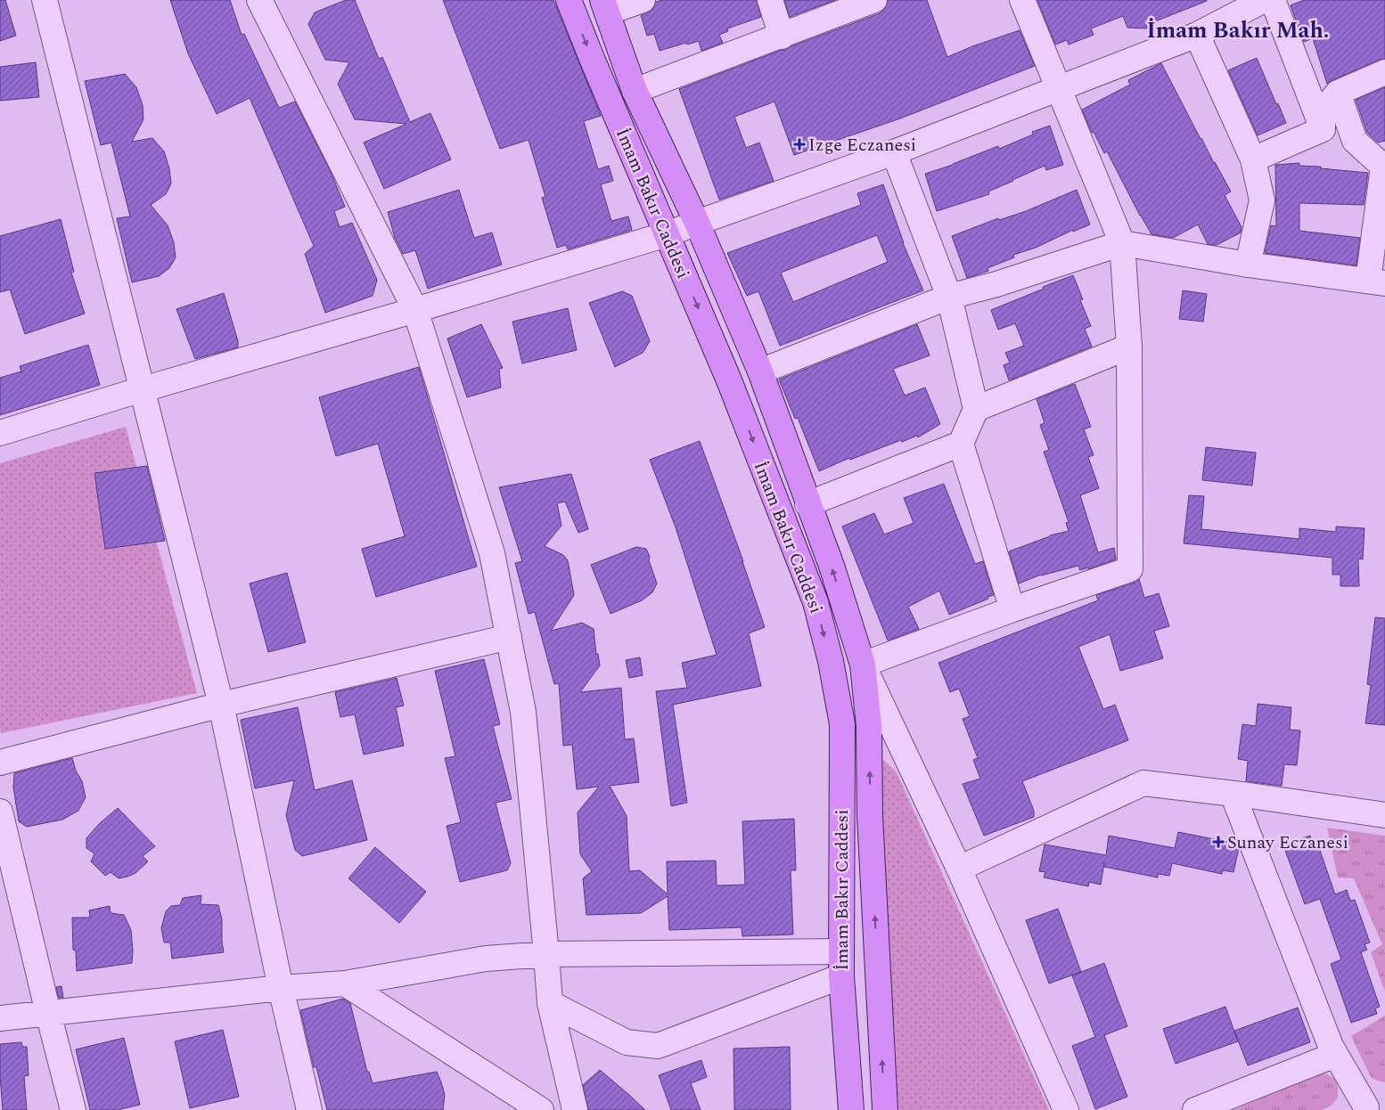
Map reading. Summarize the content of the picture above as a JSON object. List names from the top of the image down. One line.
{"streets":{"main road":["İmam Bakır Caddesi"]},"districts":["İmam Bakır Mah."],"places":{"health":["Izge Eczanesi","Sunay Eczanesi"]}}
